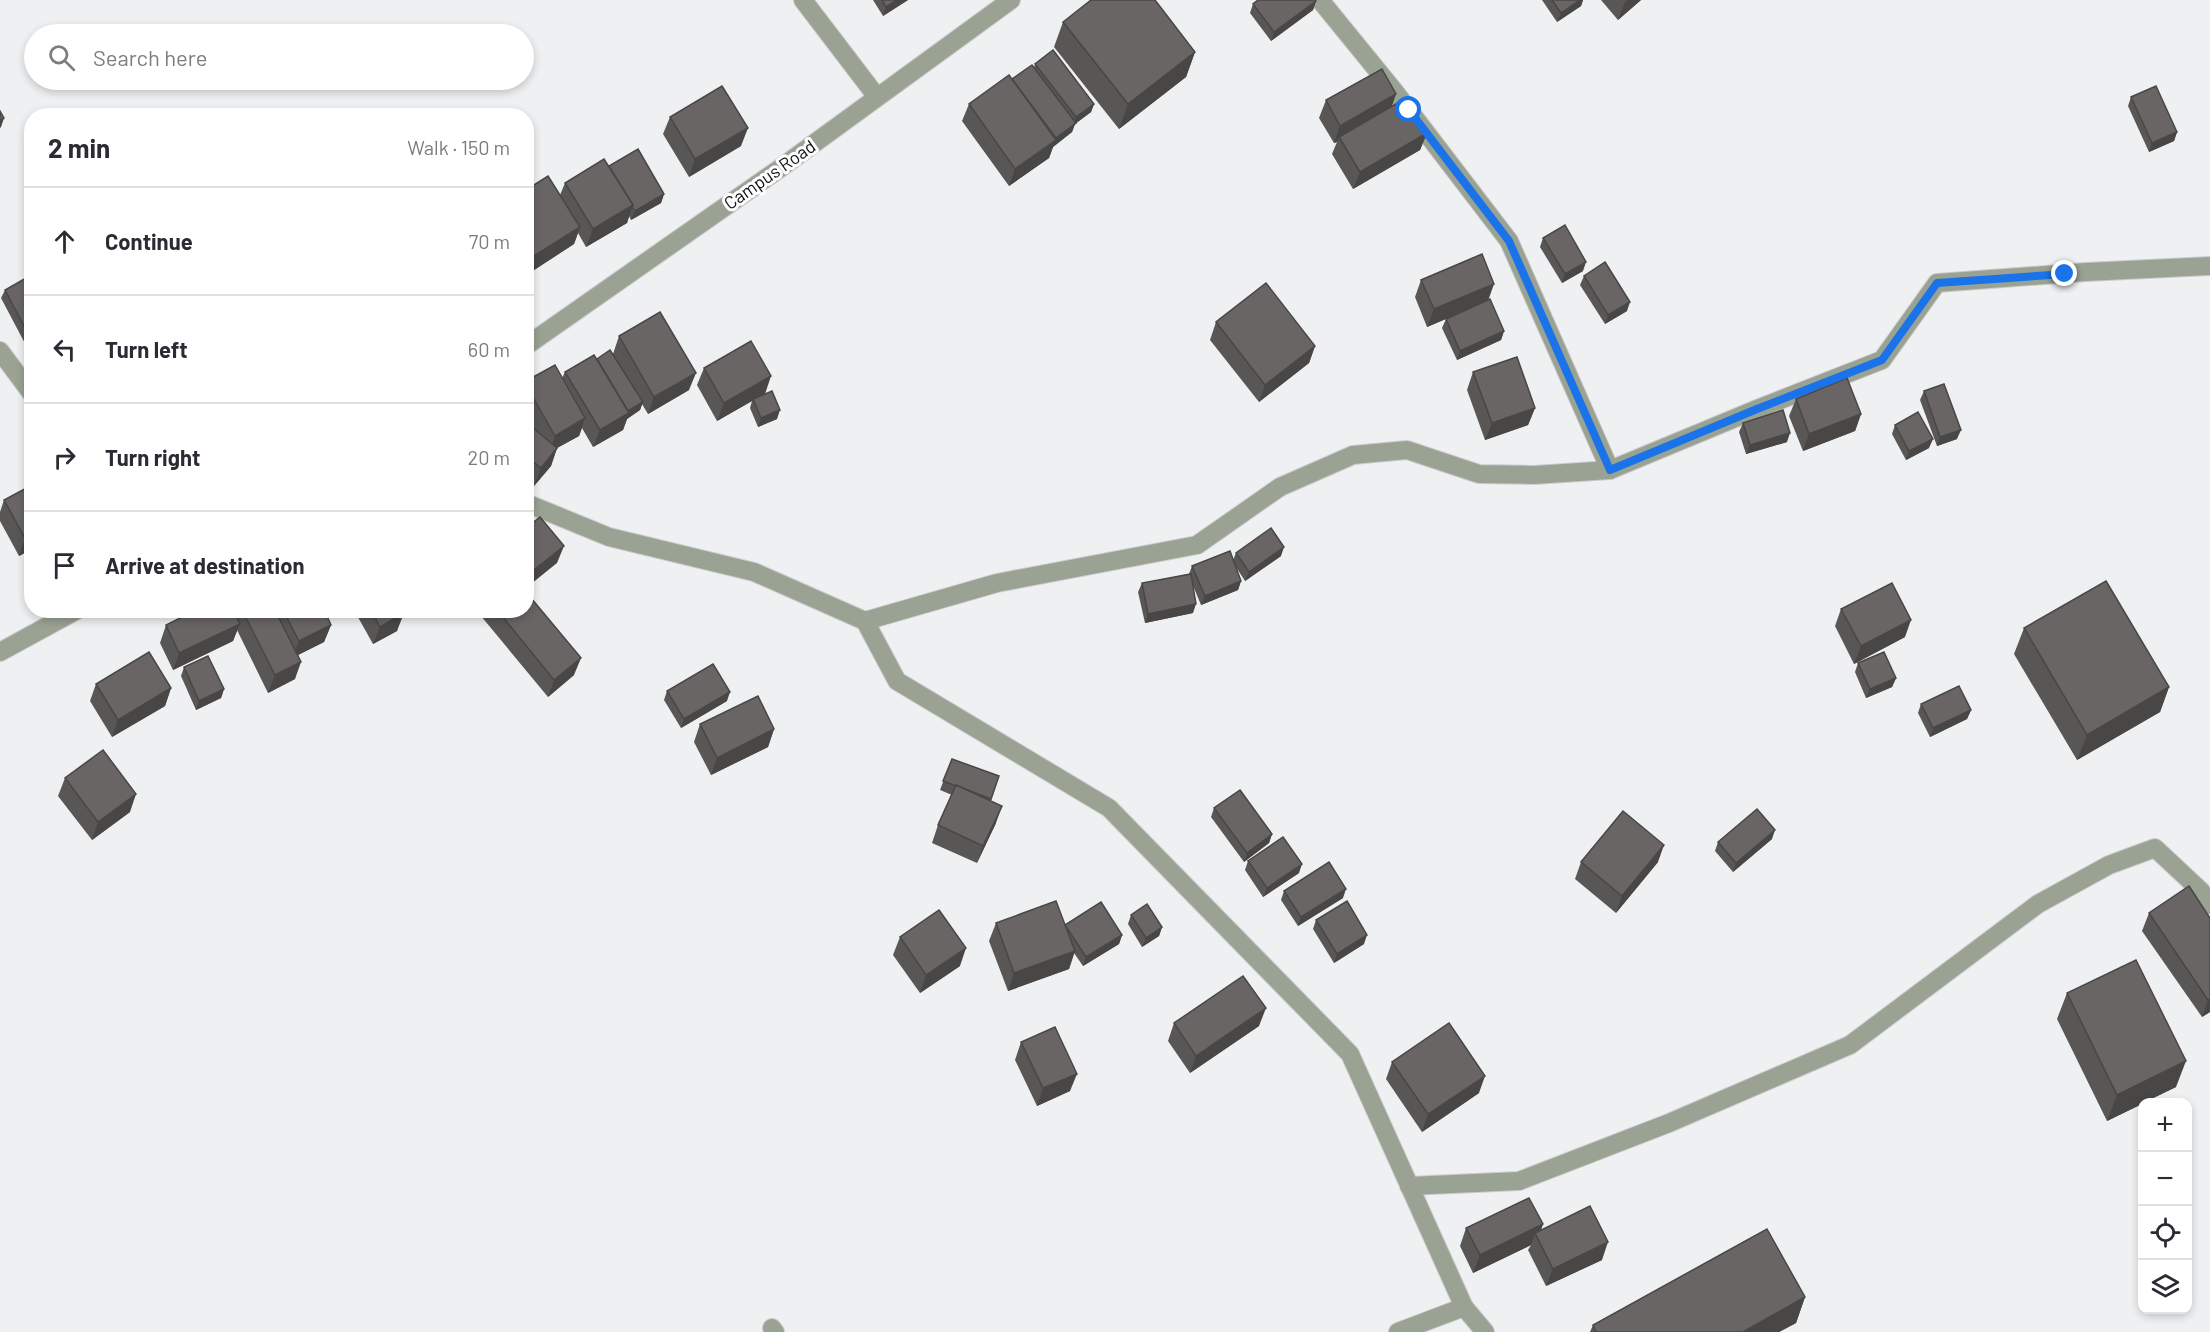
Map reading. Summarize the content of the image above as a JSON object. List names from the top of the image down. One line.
{"streets":{"street":["Campus Road"]},"page":{"search":"Search here","heading":["2 min","Walk · 150 m"],"list":[["Continue","70 m"],["Turn left","60 m"],["Turn right","20 m"],"Arrive at destination"],"map_buttons":["+","−"]}}
